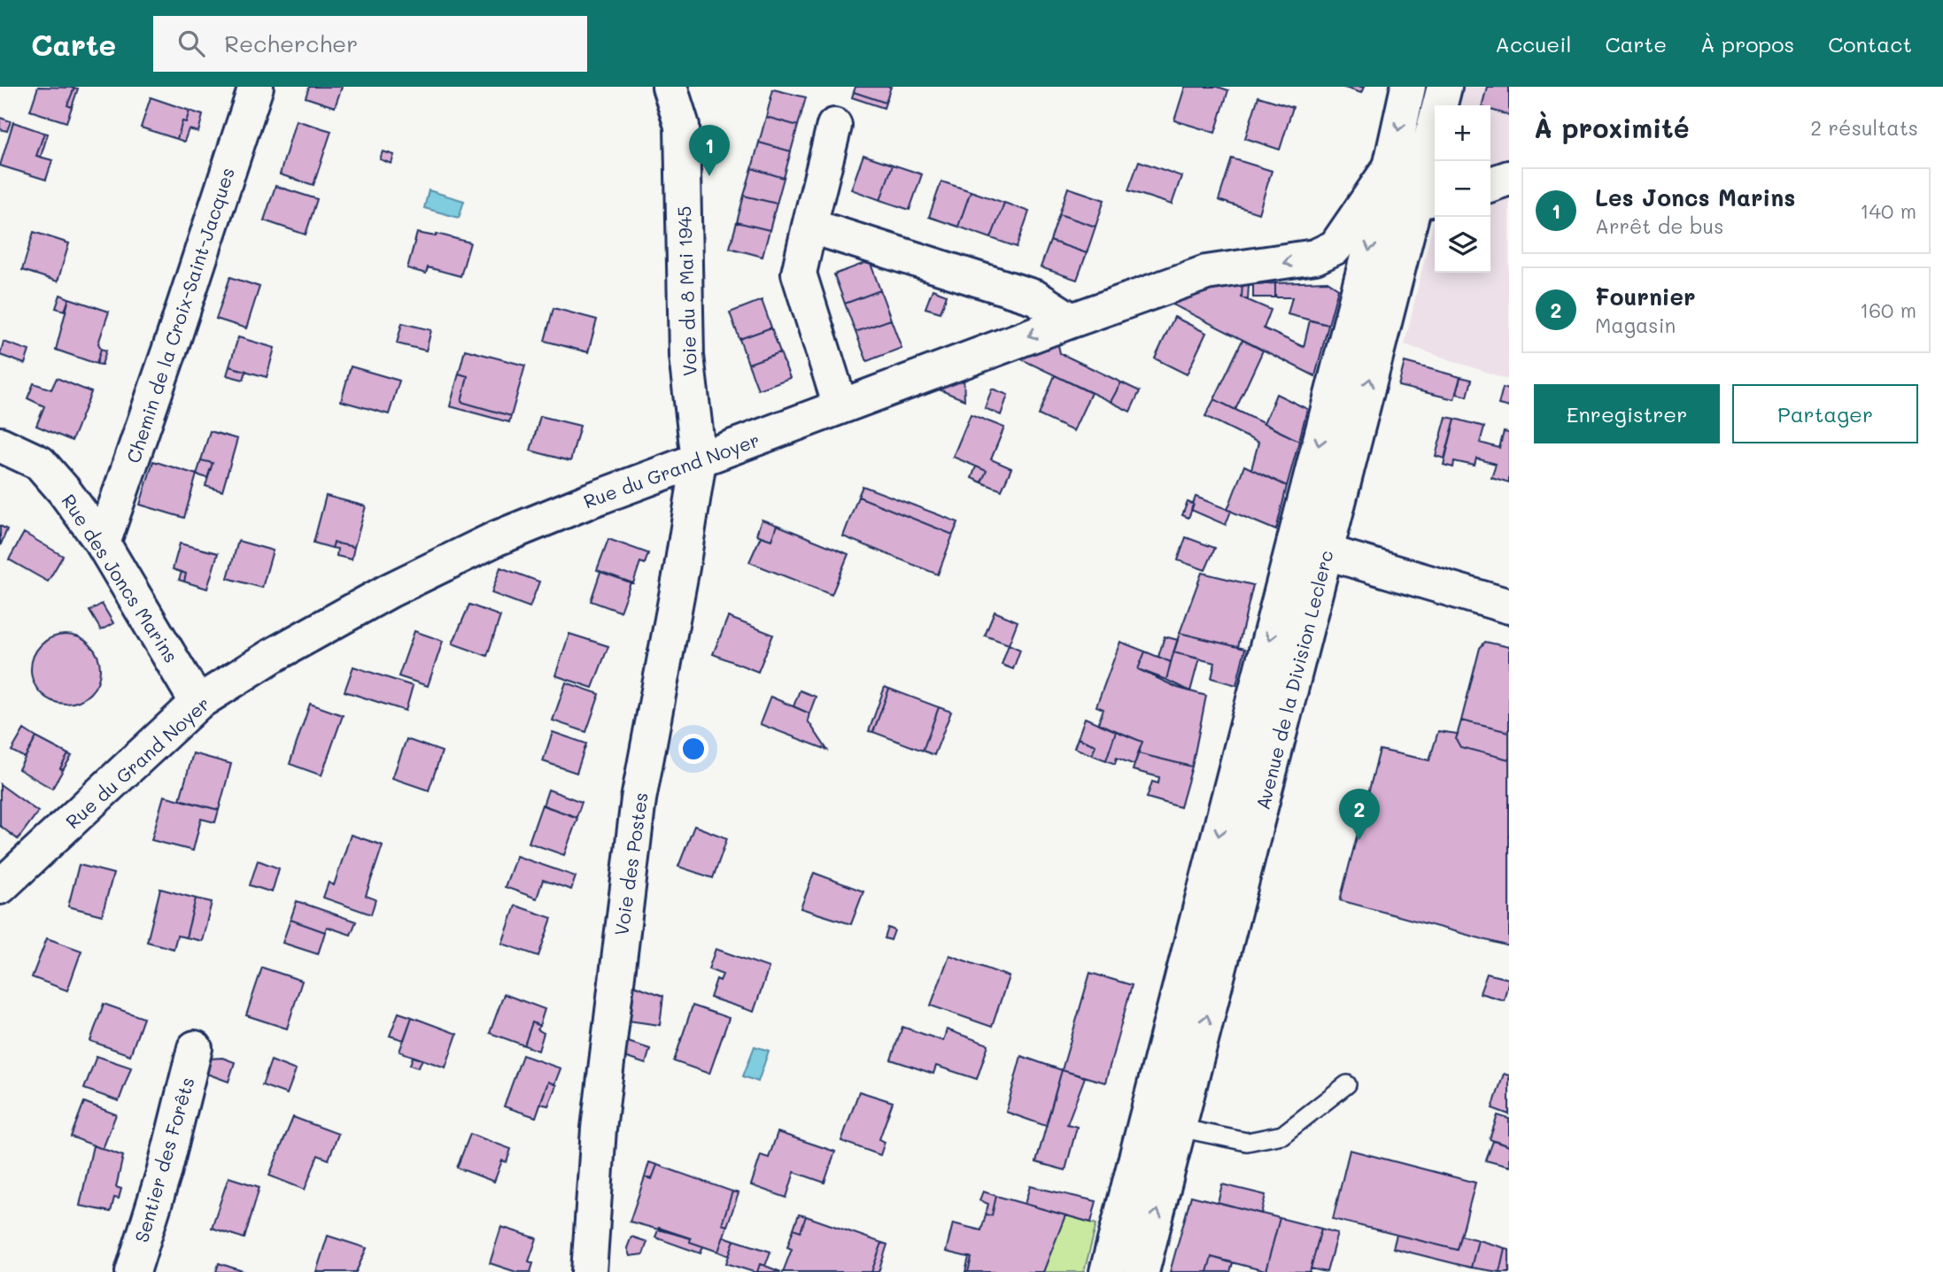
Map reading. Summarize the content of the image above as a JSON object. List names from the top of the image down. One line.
{"streets":{"street":["Voie du 8 Mai 1945","Chemin de la Croix-Saint-Jacques","Rue du Grand Noyer","Rue des Joncs Marins","Avenue de la Division Leclerc","Voie des Postes","Sentier des Forêts"]},"crossings":[["Voie du 8 Mai 1945","Rue du Grand Noyer"],["Voie du 8 Mai 1945","Voie des Postes"],["Chemin de la Croix-Saint-Jacques","Rue des Joncs Marins"],["Rue du Grand Noyer","Rue des Joncs Marins"],["Rue du Grand Noyer","Avenue de la Division Leclerc"],["Rue du Grand Noyer","Voie des Postes"]],"one_way":["Rue du Grand Noyer"],"page":{"header":"Carte","search":"Rechercher","nav":["Accueil","Carte","À propos","Contact"],"heading":["À proximité","2 résultats"],"map_buttons":["+","−"],"pins":["1","2"],"list":[{"mark":"1","name":"Les Joncs Marins","note":"Arrêt de bus","value":"140 m"},{"mark":"2","name":"Fournier","note":"Magasin","value":"160 m"}],"buttons":["Enregistrer","Partager"]}}
